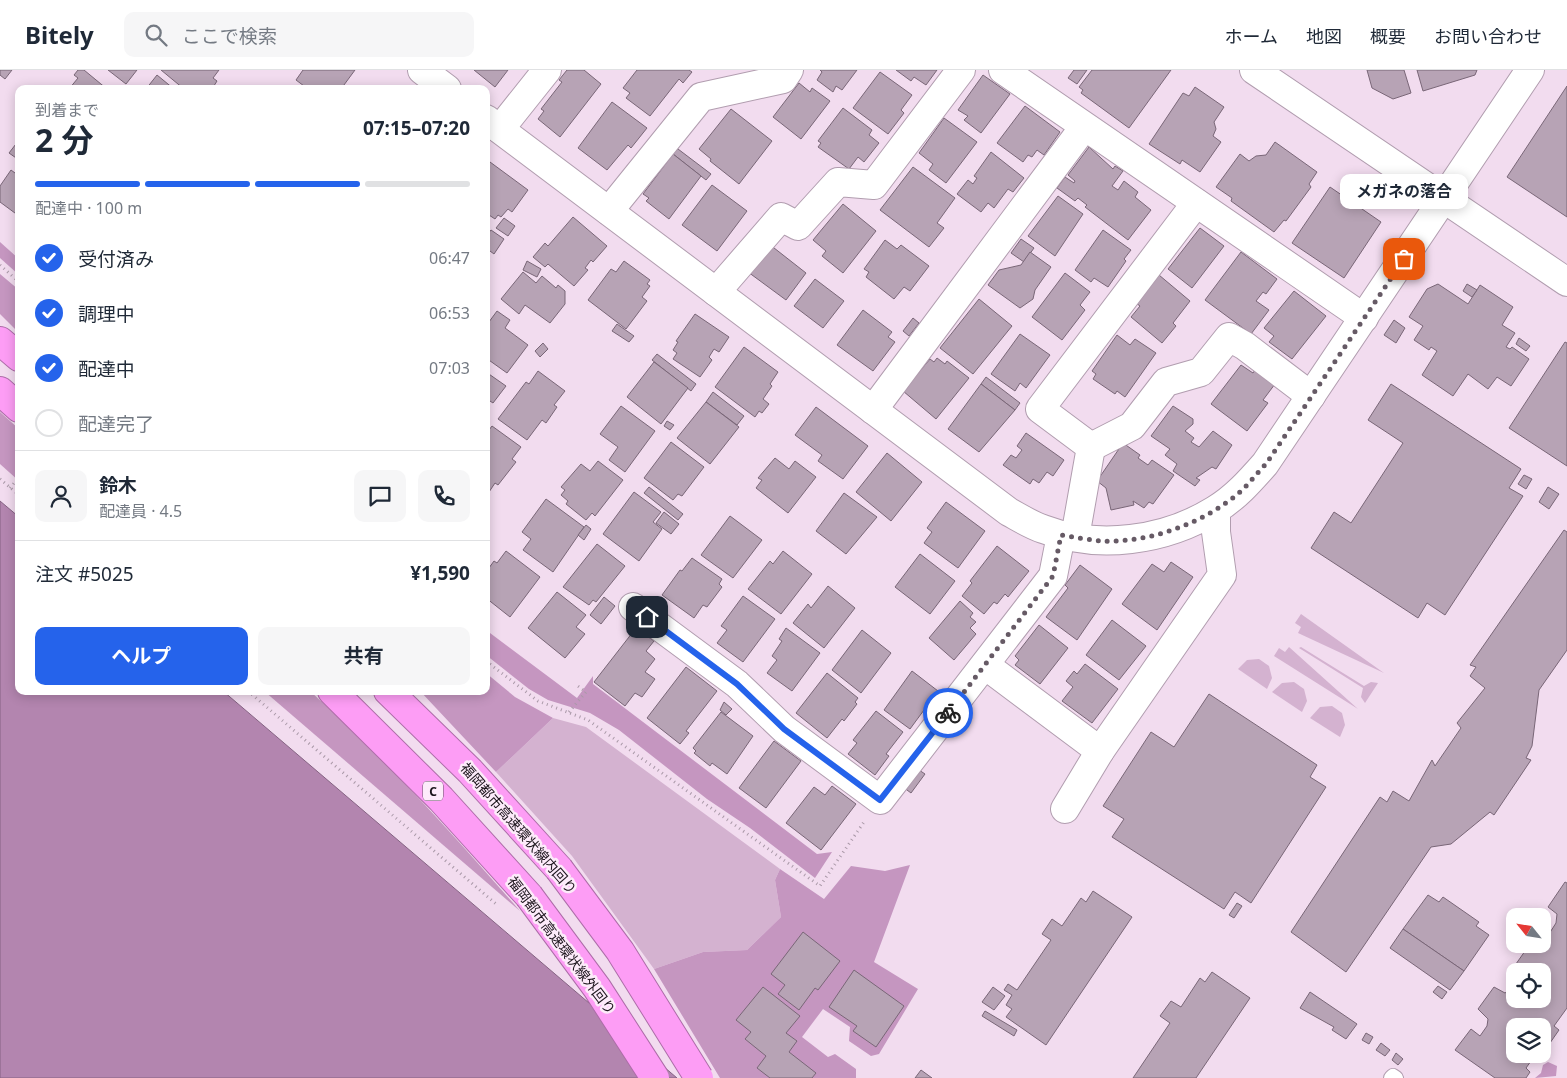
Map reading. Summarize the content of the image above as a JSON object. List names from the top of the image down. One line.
{"streets":{"highway":["C","福岡都市高速環状線内回り","福岡都市高速環状線外回り"]},"places":["メガネの落合"],"north":"top left","page":{"header":"Bitely","search":"ここで検索","nav":["ホーム","地図","概要","お問い合わせ"],"heading":["2 分","到着まで","07:15–07:20"],"panel":["鈴木","配達員 · 4.5","注文 #5025","¥1,590"],"bar":"配達中 · 100 m","bubble":"メガネの落合","list":[["受付済み","06:47"],["調理中","06:53"],["配達中","07:03"],"配達完了"],"buttons":["ヘルプ","共有"]}}
